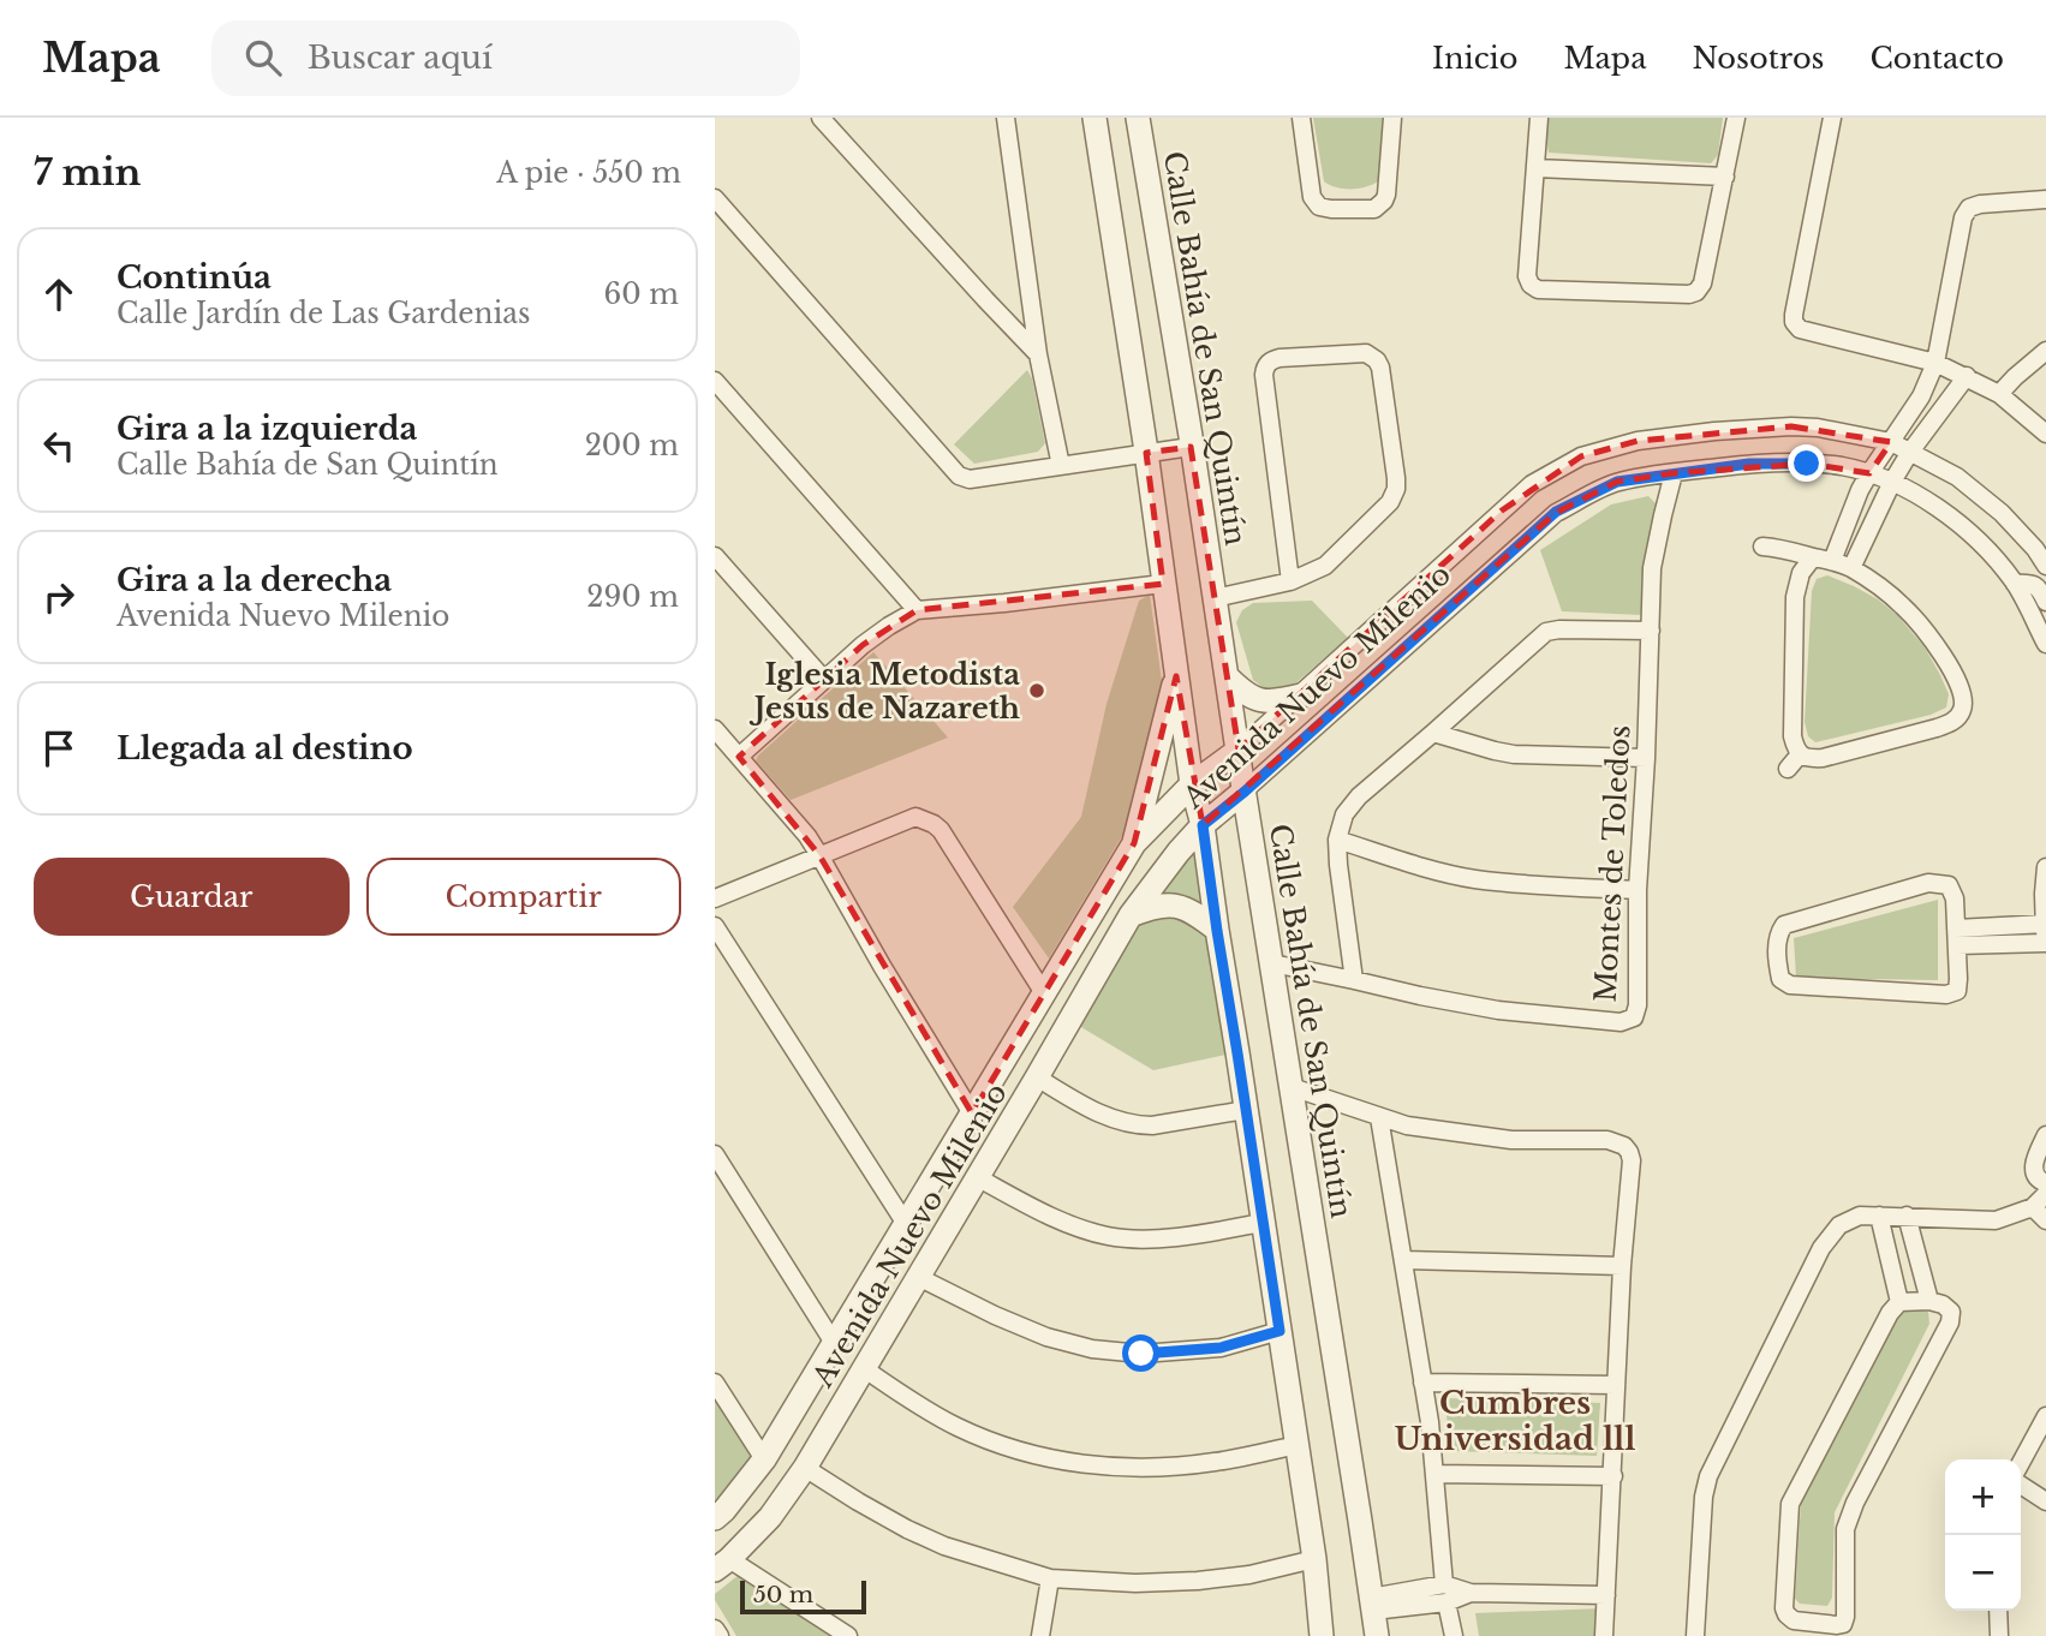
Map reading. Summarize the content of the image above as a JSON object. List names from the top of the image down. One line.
{"streets":{"street":["Calle Bahía de San Quintín","Avenida Nuevo Milenio","Montes de Toledos"]},"crossings":[["Calle Bahía de San Quintín","Avenida Nuevo Milenio"],["Calle Bahía de San Quintín","Montes de Toledos"],["Avenida Nuevo Milenio","Montes de Toledos"]],"districts":["Cumbres Universidad lll"],"places":["Iglesia Metodista Jesus de Nazareth"],"scale_bar":"50 m","page":{"header":"Mapa","search":"Buscar aquí","nav":["Inicio","Mapa","Nosotros","Contacto"],"heading":["7 min","A pie · 550 m"],"list":[["Continúa","Calle Jardín de Las Gardenias","60 m"],["Gira a la izquierda","Calle Bahía de San Quintín","200 m"],["Gira a la derecha","Avenida Nuevo Milenio","290 m"],"Llegada al destino"],"buttons":["Guardar","Compartir"],"map_buttons":["+","−"],"scale":"50 m"}}
